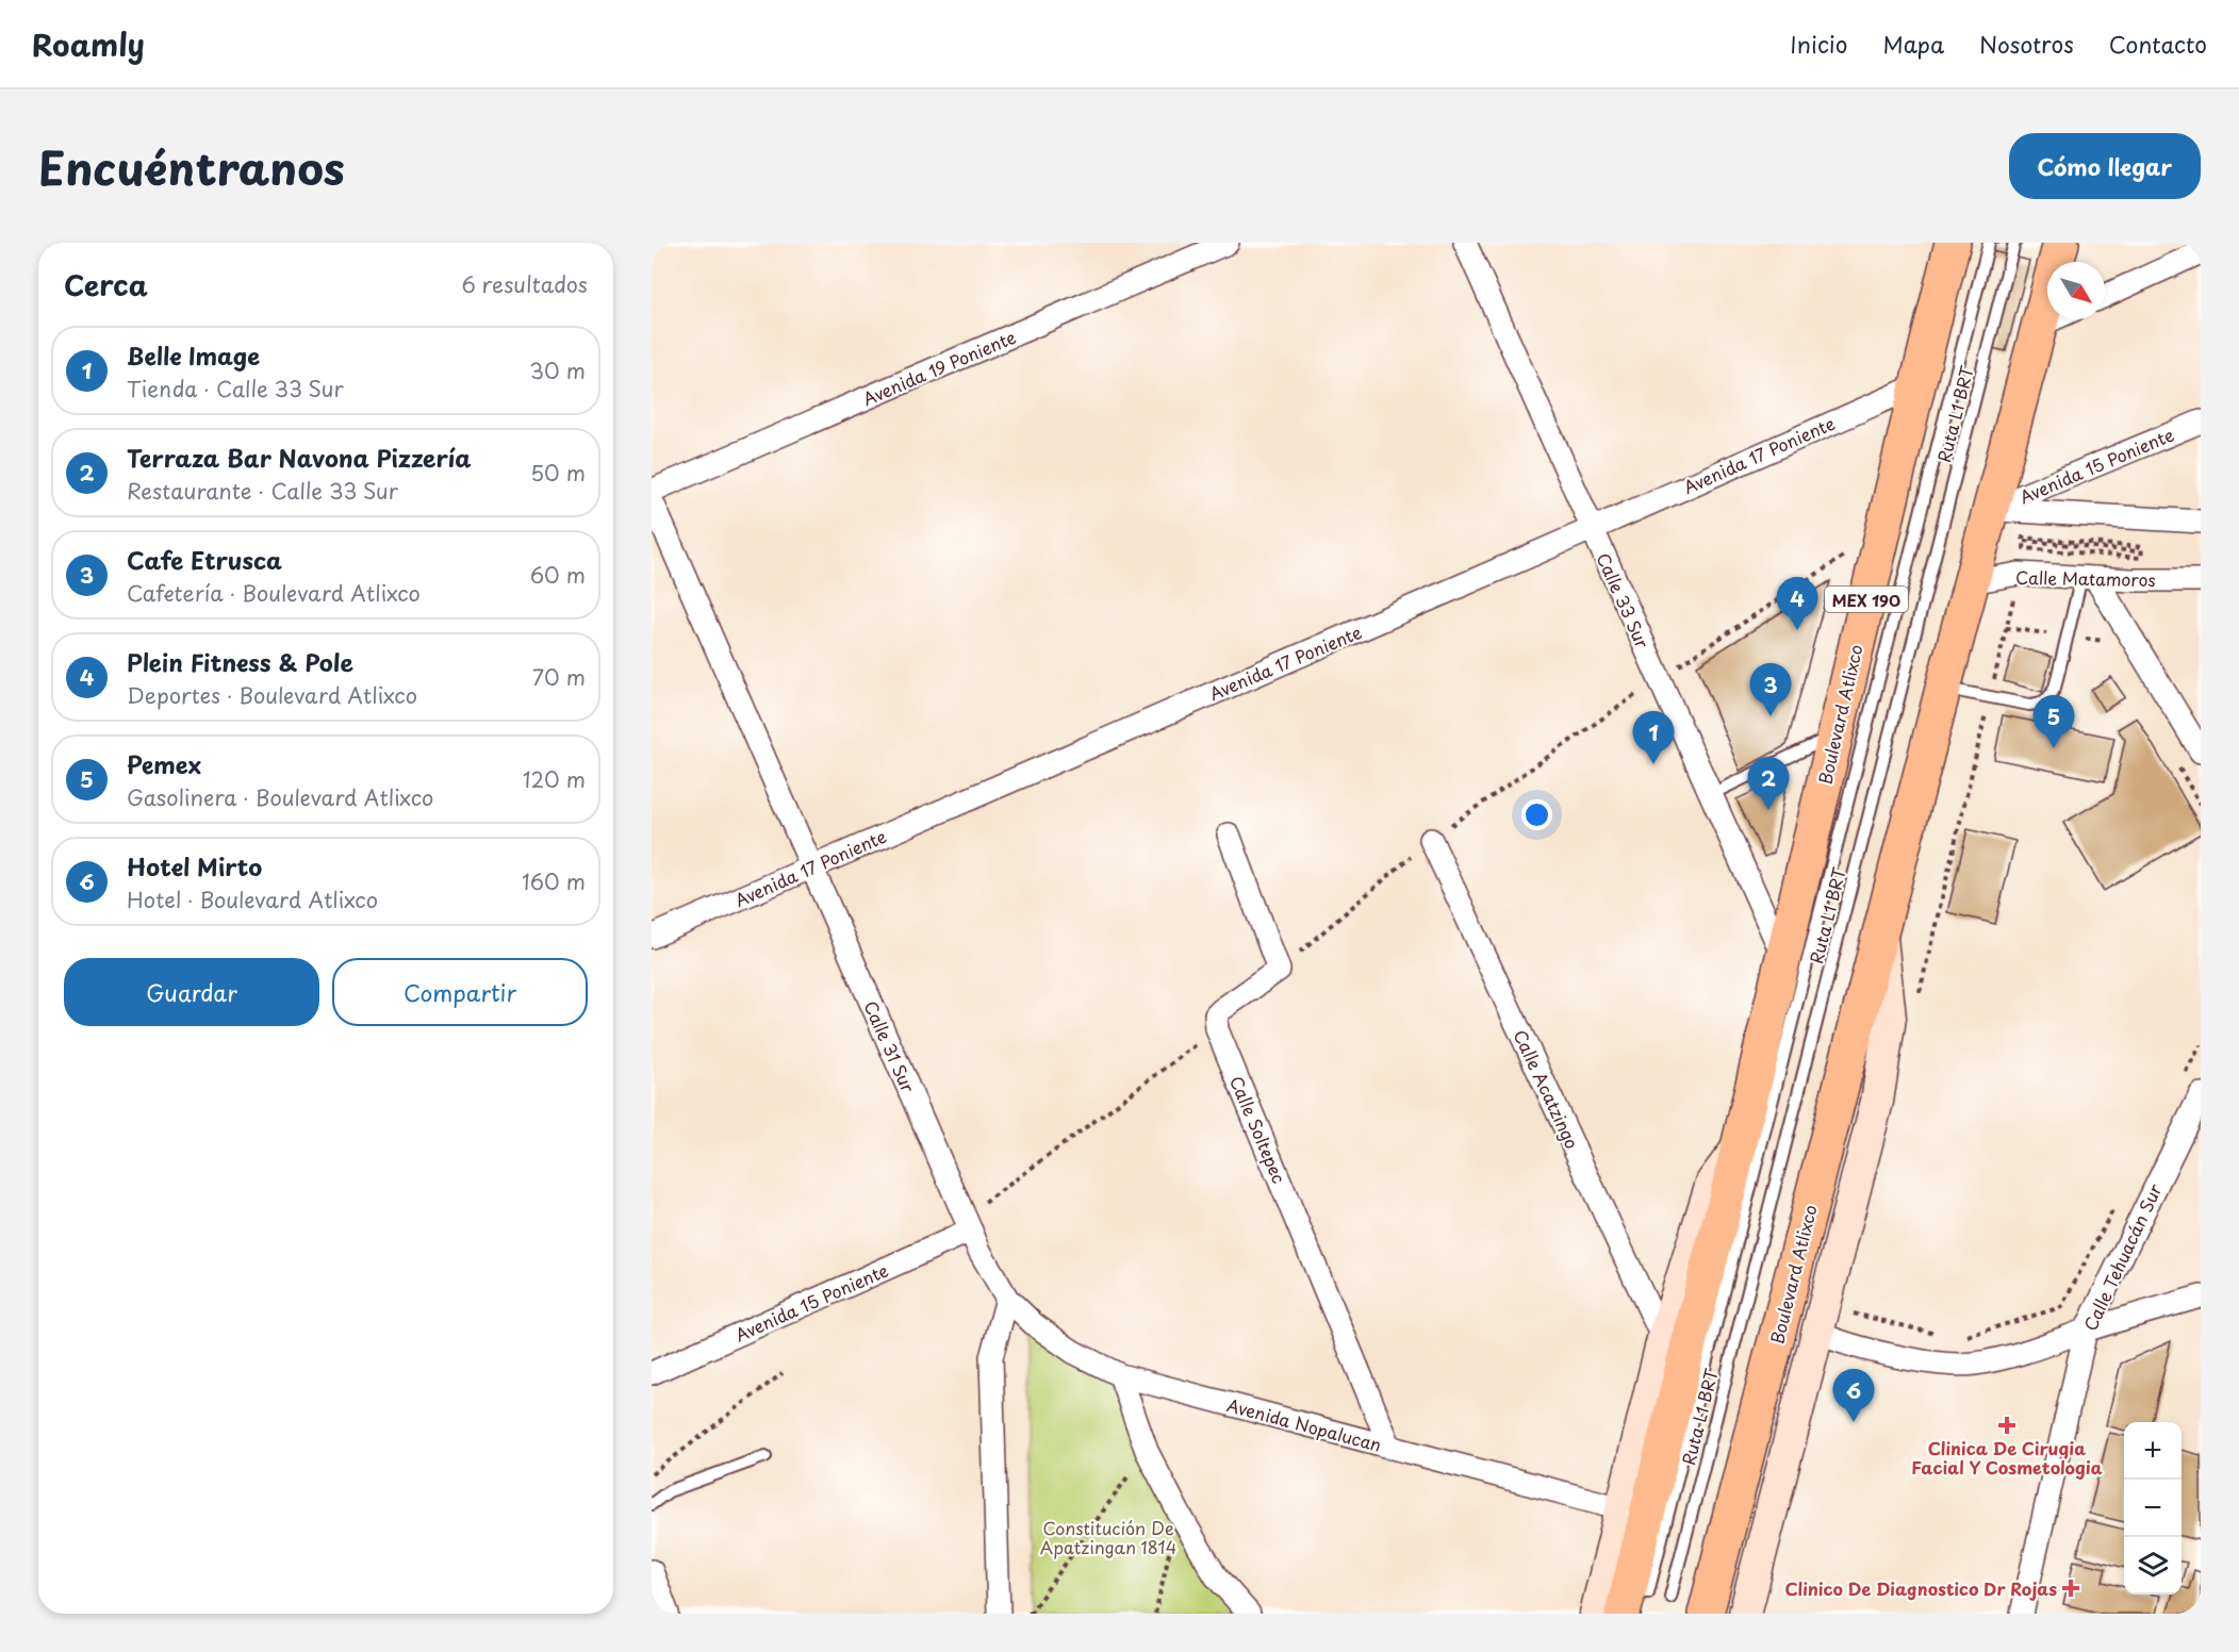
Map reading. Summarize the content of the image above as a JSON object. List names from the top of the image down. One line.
{"streets":{"main road":["MEX 190","Boulevard Atlixco"],"street":["Avenida 19 Poniente","Avenida 17 Poniente","Avenida 15 Poniente","Calle Matamoros","Calle 33 Sur","Calle 31 Sur","Calle Acatzingo","Calle Soltepec","Calle Tehuacán Sur","Avenida Nopalucan"],"lane":["Ruta L1 BRT"]},"crossings":[["Ruta L1 BRT","Boulevard Atlixco"],["Avenida 17 Poniente","Calle 33 Sur"],["Avenida 17 Poniente","Boulevard Atlixco"],["Avenida 17 Poniente","Calle 31 Sur"],["Avenida 15 Poniente","Boulevard Atlixco"],["Avenida 15 Poniente","Calle 31 Sur"],["Calle Matamoros","Boulevard Atlixco"],["Calle 33 Sur","Boulevard Atlixco"],["Boulevard Atlixco","Calle Acatzingo"],["Boulevard Atlixco","Avenida Nopalucan"],["Calle 31 Sur","Avenida Nopalucan"],["Calle Soltepec","Avenida Nopalucan"]],"parks":["Constitución De Apatzingan 1814"],"places":{"health":["Clinica De Cirugia Facial Y Cosmetologia","Clinico De Diagnostico Dr Rojas"]},"north":"bottom right","page":{"header":"Roamly","nav":["Inicio","Mapa","Nosotros","Contacto"],"title":"Encuéntranos","buttons":["Cómo llegar",["Guardar","Compartir"]],"heading":["Cerca","6 resultados"],"list":[{"mark":"1","name":"Belle Image","note":"Tienda · Calle 33 Sur","value":"30 m"},{"mark":"2","name":"Terraza Bar Navona Pizzería","note":"Restaurante · Calle 33 Sur","value":"50 m"},{"mark":"3","name":"Cafe Etrusca","note":"Cafetería · Boulevard Atlixco","value":"60 m"},{"mark":"4","name":"Plein Fitness & Pole","note":"Deportes · Boulevard Atlixco","value":"70 m"},{"mark":"5","name":"Pemex","note":"Gasolinera · Boulevard Atlixco","value":"120 m"},{"mark":"6","name":"Hotel Mirto","note":"Hotel · Boulevard Atlixco","value":"160 m"}],"pins":["4","3","5","1","2","6"],"map_buttons":["+","−"]}}
